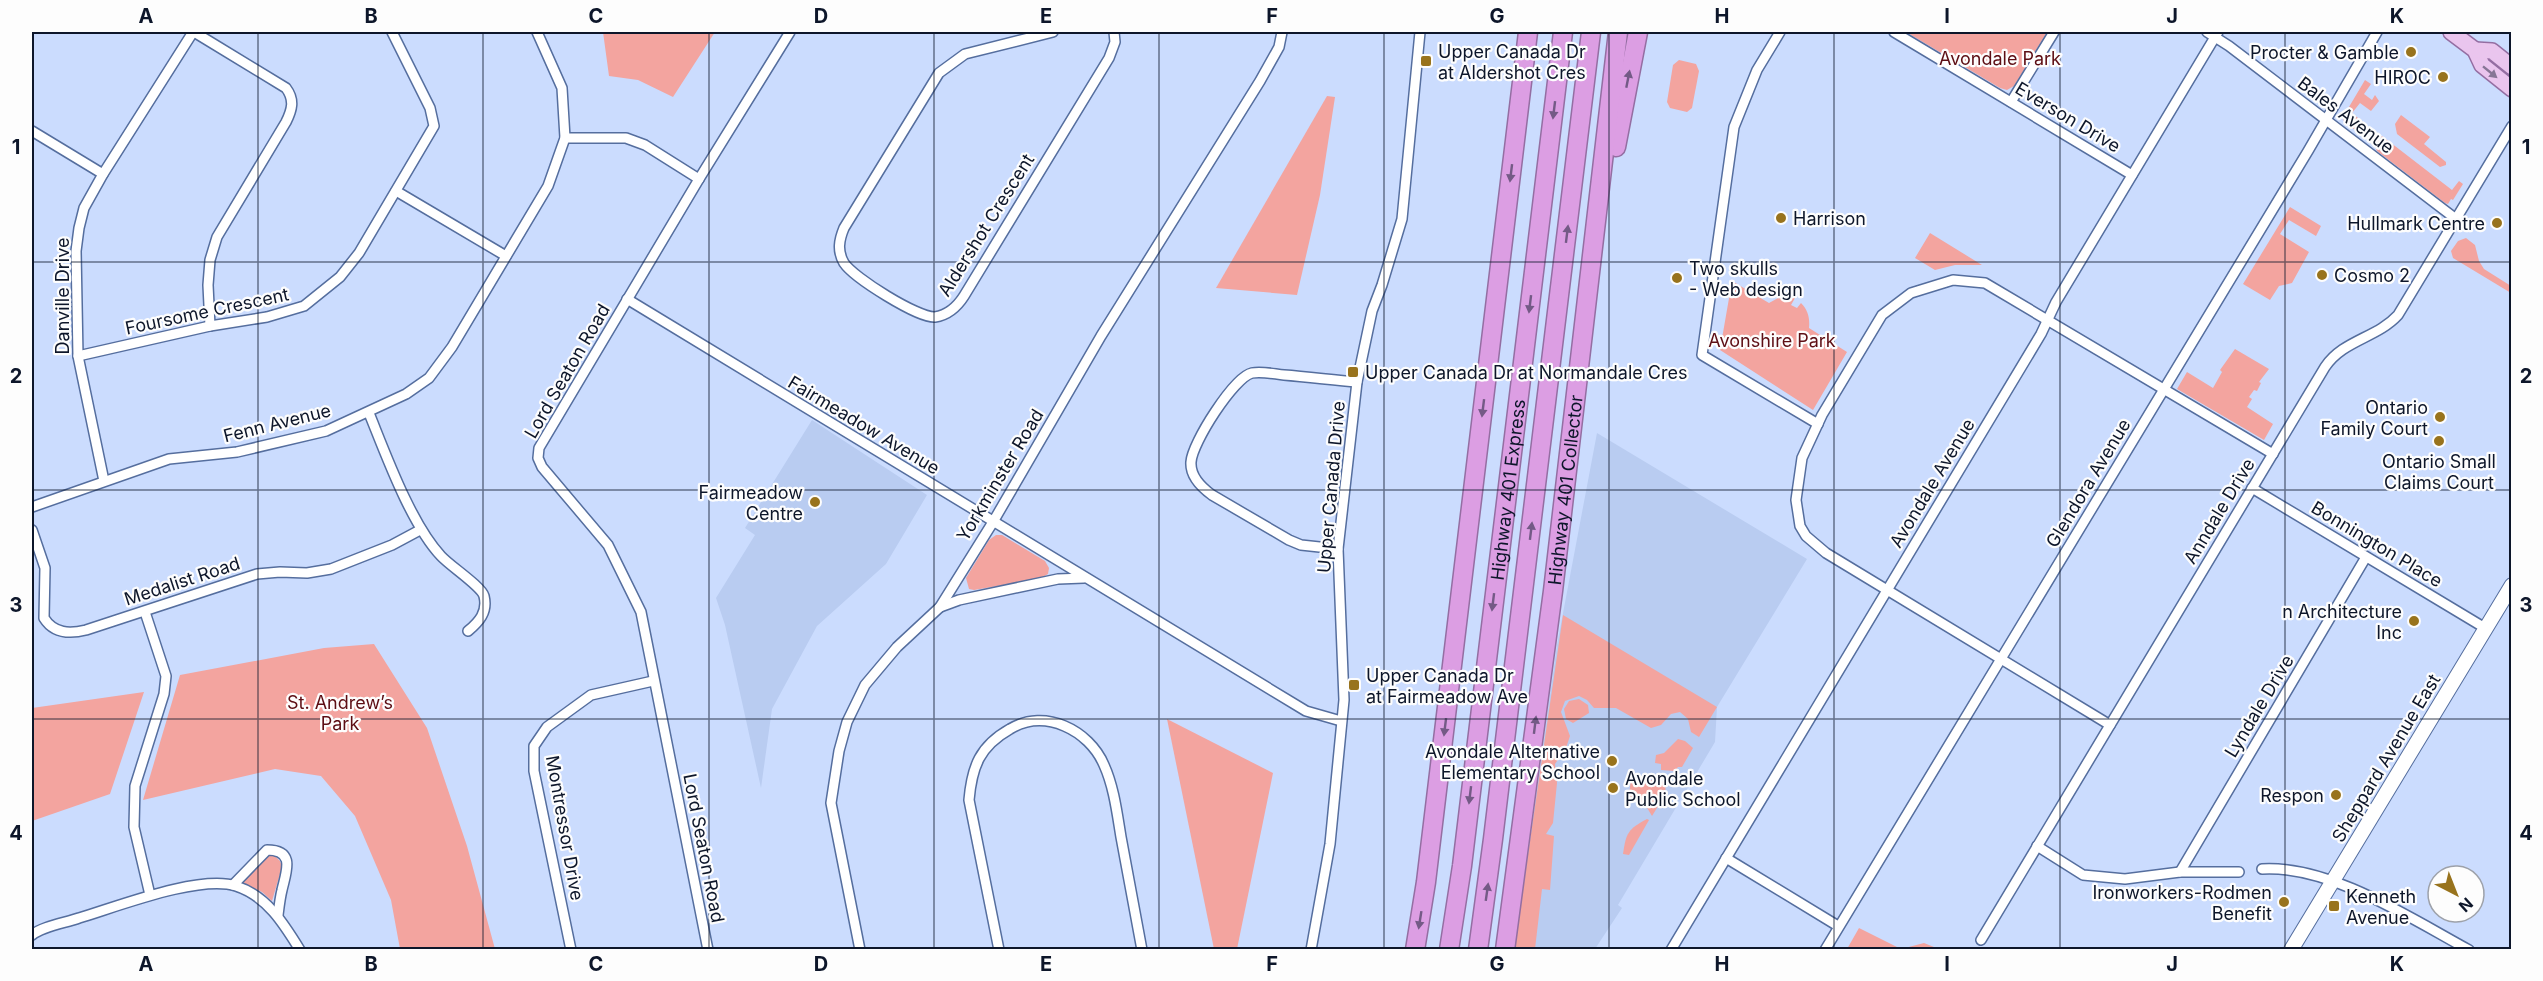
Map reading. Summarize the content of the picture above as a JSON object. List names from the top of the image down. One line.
{"streets":{"highway":["Highway 401 Express","Highway 401 Collector"],"main road":["Sheppard Avenue East"],"street":["Bales Avenue","Everson Drive","Aldershot Crescent","Danville Drive","Foursome Crescent","Lord Seaton Road","Fenn Avenue","Fairmeadow Avenue","Yorkminster Road","Avondale Avenue","Glendora Avenue","Upper Canada Drive","Anndale Drive","Bonnington Place","Medalist Road","Lyndale Drive","Montressor Drive"]},"crossings":[["Bales Avenue","Avondale Avenue"],["Bales Avenue","Glendora Avenue"],["Bales Avenue","Anndale Drive"],["Everson Drive","Avondale Avenue"],["Danville Drive","Foursome Crescent"],["Danville Drive","Fenn Avenue"],["Lord Seaton Road","Fairmeadow Avenue"],["Lord Seaton Road","Montressor Drive"],["Fairmeadow Avenue","Yorkminster Road"],["Fairmeadow Avenue","Upper Canada Drive"],["Anndale Drive","Bonnington Place"],["Bonnington Place","Lyndale Drive"],["Bonnington Place","Sheppard Avenue East"]],"parks":["Avondale Park","Avonshire Park","St. Andrew’s Park"],"places":{"other":["Procter & Gamble","HIROC","Harrison","Hullmark Centre","Cosmo 2","Two skulls - Web design","Ontario Family Court","Ontario Small Claims Court","Fairmeadow Centre","n Architecture Inc","Avondale Alternative Elementary School","Avondale Public School","Respon","Ironworkers-Rodmen Benefit"],"transit":["Upper Canada Dr at Aldershot Cres","Upper Canada Dr at Normandale Cres","Upper Canada Dr at Fairmeadow Ave","Kenneth Avenue"]},"north":"bottom right","grid":{"columns":["A","B","C","D","E","F","G","H","I","J","K"],"rows":["1","2","3","4"]}}
